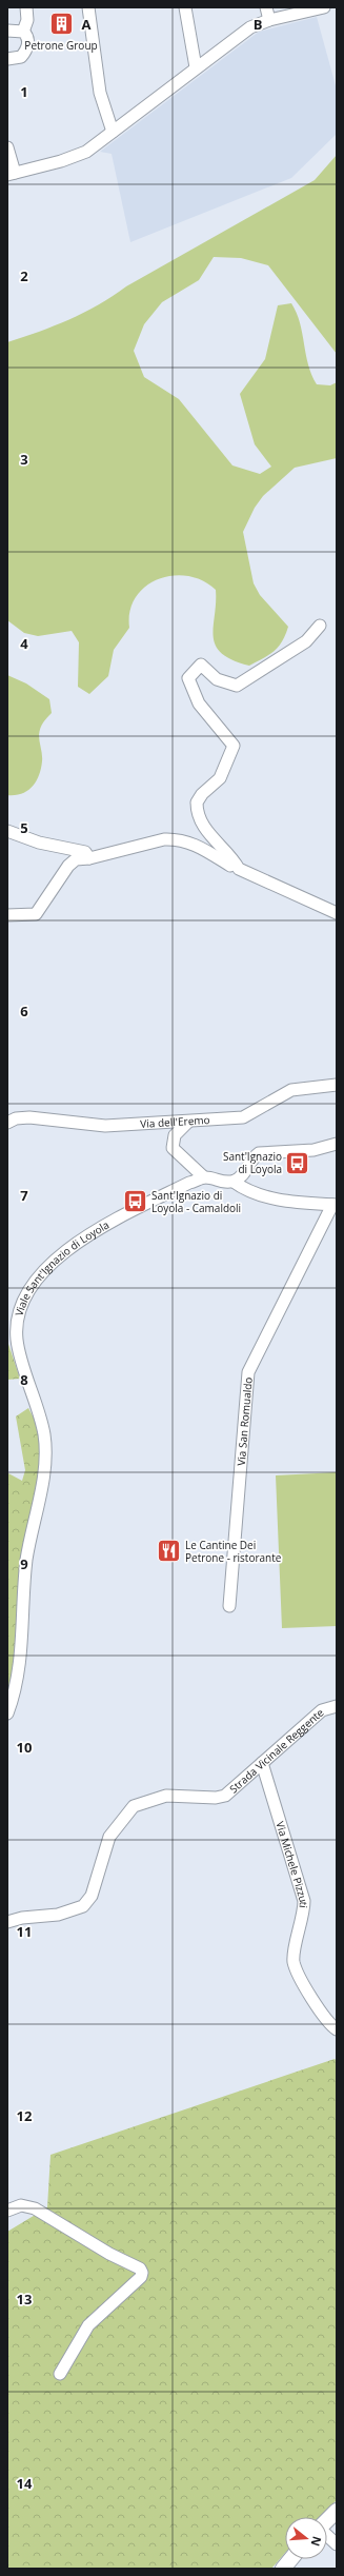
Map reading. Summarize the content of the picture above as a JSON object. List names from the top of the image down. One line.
{"streets":{"street":["Via dell'Eremo","Viale Sant'Ignazio di Loyola","Via San Romualdo","Strada Vicinale Reggente","Via Michele Pizzuti"]},"crossings":[["Strada Vicinale Reggente","Via Michele Pizzuti"]],"places":{"building":["Petrone Group"],"bus stop":["Sant'Ignazio di Loyola","Sant'Ignazio di Loyola - Camaldoli"],"restaurant":["Le Cantine Dei Petrone - ristorante"]},"north":"right","grid":{"columns":["A","B"],"rows":["1","2","3","4","5","6","7","8","9","10","11","12","13","14"]}}
